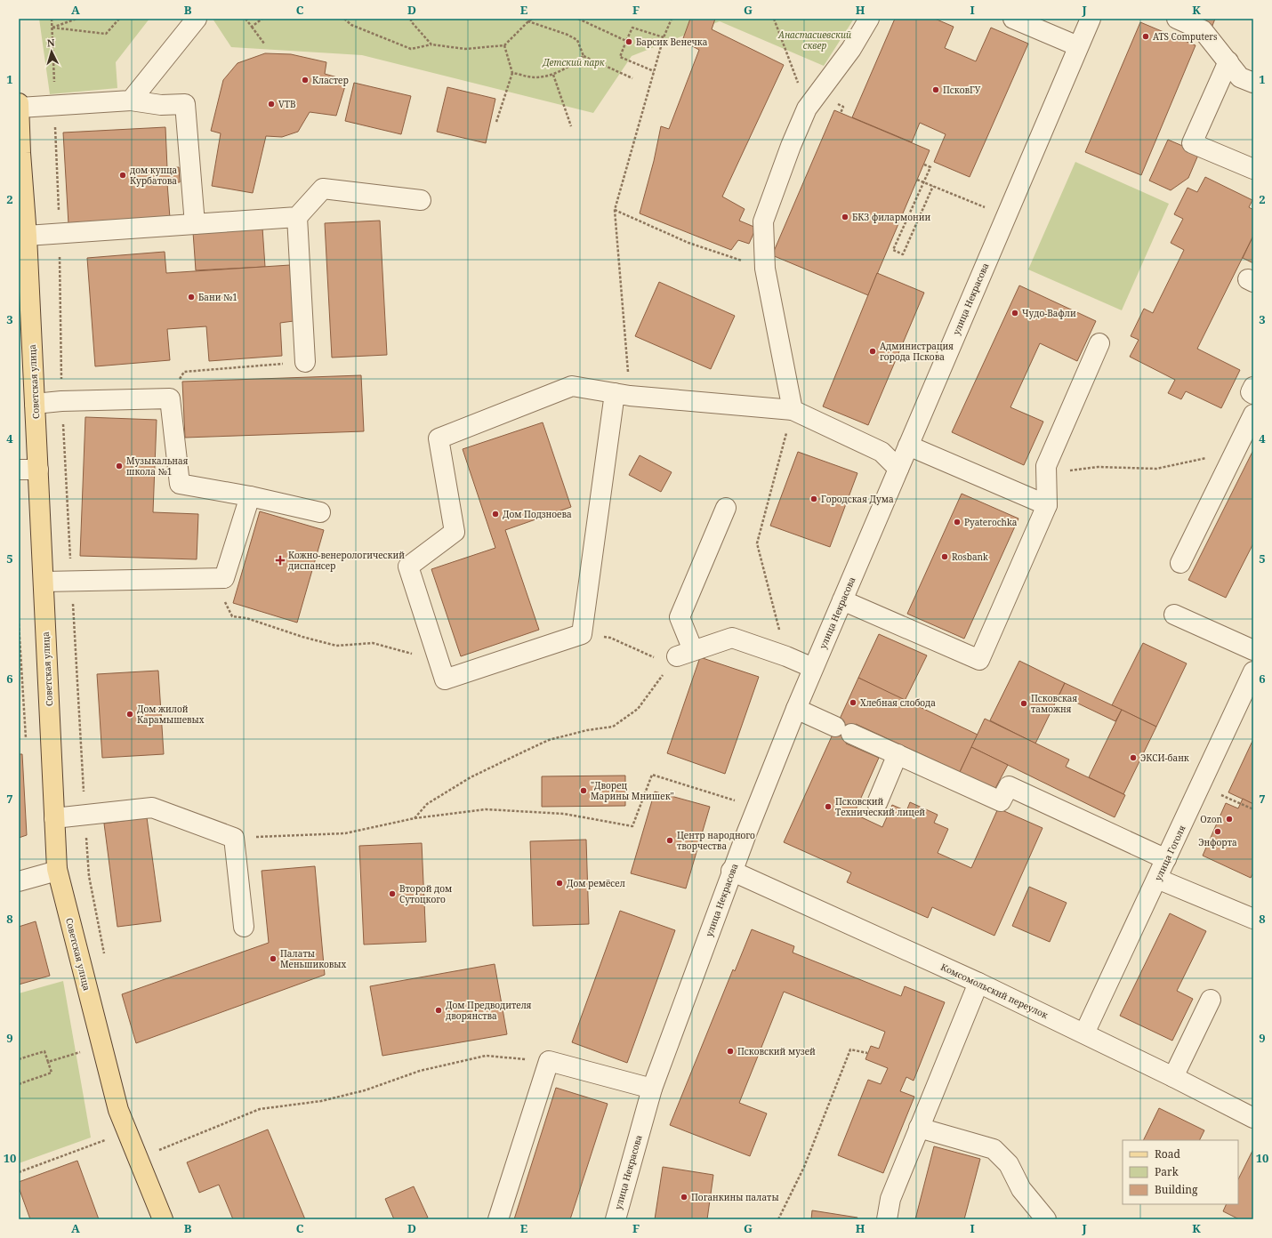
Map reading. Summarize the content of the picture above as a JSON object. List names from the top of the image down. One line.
{"streets":{"main road":["Советская улица"],"street":["улица Некрасова","улица Гоголя","Комсомольский переулок"]},"crossings":[["улица Некрасова","Комсомольский переулок"],["улица Гоголя","Комсомольский переулок"]],"parks":["Анастасиевский сквер","Детский парк"],"places":{"other":["ATS Computers","Барсик Венечка","Кластер","ПсковГУ","VTB","дом купца Курбатова","БКЗ филармонии","Бани №1","Чудо-Вафли","Администрация города Пскова","Музыкальная школа №1","Городская Дума","Дом Подзноева","Pyaterochka","Rosbank","Хлебная слобода","Псковская таможня","Дом жилой Карамышевых","ЭКСИ-банк","\"Дворец Марины Мнишек\"","Псковский Технический лицей","Ozon","Энфорта","Центр народного творчества","Дом ремёсел","Второй дом Сутоцкого","Палаты Меньшиковых","Дом Предводителя дворянства","Псковский музей","Поганкины палаты"],"health":["Кожно-венерологический диспансер"]},"legend":["Road","Park","Building"],"north":"top","grid":{"columns":["A","B","C","D","E","F","G","H","I","J","K"],"rows":["1","2","3","4","5","6","7","8","9","10"]}}
